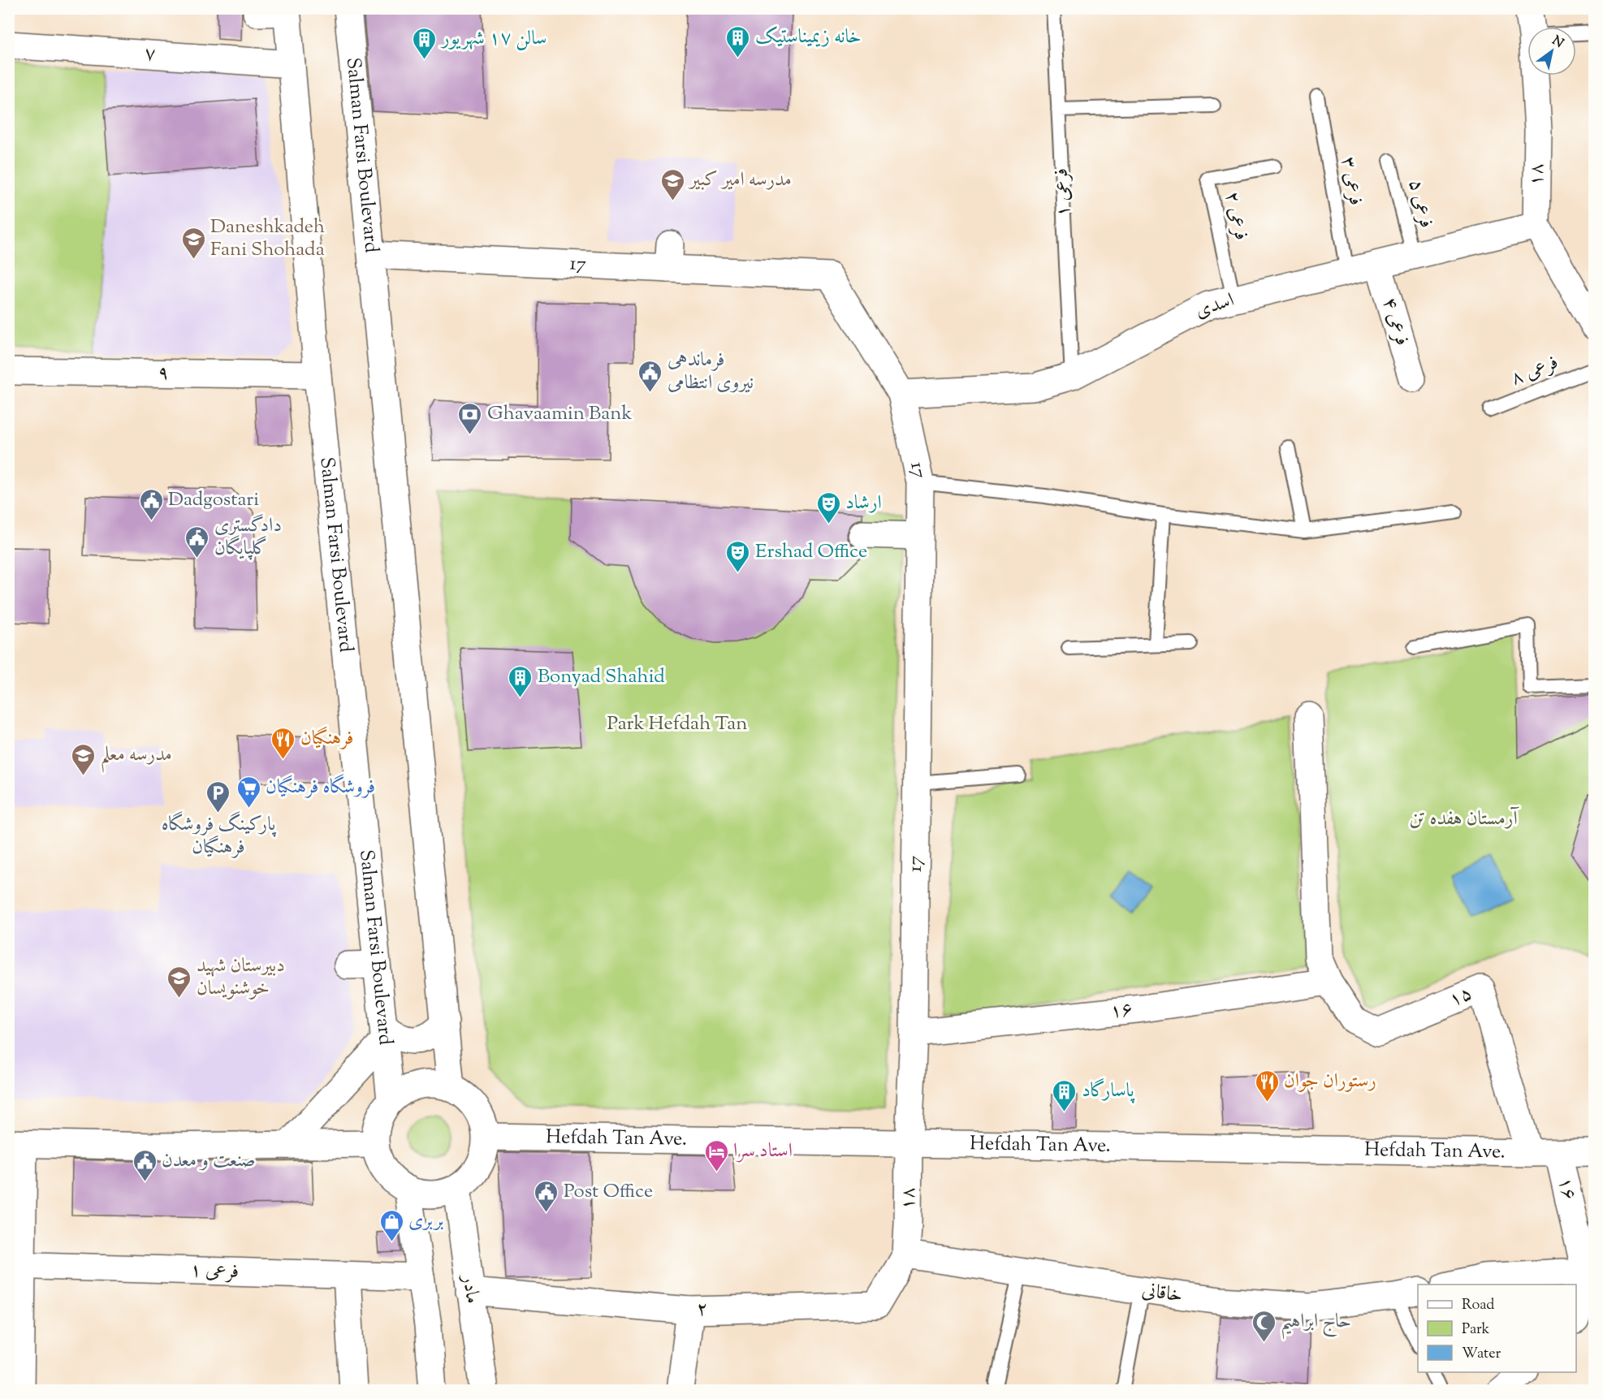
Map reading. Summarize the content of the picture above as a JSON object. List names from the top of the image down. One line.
{"streets":{"street":["۷","Salman Farsi Boulevard","۱۸","فرعی ۱","17","اسدی","فرعی ۴","۹","۱۵","۱۶","Hefdah Tan Ave.","مادر","خاقانی","۲"],"lane":["فرعی ۳","فرعی ۵","فرعی ۲","فرعی ۸"]},"crossings":[["۷","Salman Farsi Boulevard"],["Salman Farsi Boulevard","17"],["Salman Farsi Boulevard","۹"],["Salman Farsi Boulevard","Hefdah Tan Ave."],["Salman Farsi Boulevard","مادر"],["۱۸","17"],["۱۸","اسدی"],["۱۸","Hefdah Tan Ave."],["۱۸","خاقانی"],["۱۸","۲"],["فرعی ۳","اسدی"],["فرعی ۱","اسدی"],["فرعی ۵","اسدی"],["فرعی ۲","اسدی"],["17","اسدی"],["17","۱۶"],["17","Hefdah Tan Ave."],["اسدی","فرعی ۴"],["۱۵","۱۶"],["۱۵","Hefdah Tan Ave."],["۱۶","Hefdah Tan Ave."],["Hefdah Tan Ave.","مادر"],["مادر","۲"],["خاقانی","۲"]],"parks":["Park Hefdah Tan","آرمستان هفده تن"],"places":{"building":["خانه زیمیناستیک","سالن ۱۷ شهریور","Bonyad Shahid","پاسارگاد"],"school or university":["مدرسه امیر کبیر","Daneshkadeh Fani Shohada","مدرسه معلم","دبیرستان شهید خوشنویسان"],"public building":["فرماندهی نیروی انتظامی","Dadgostari","دادگستری گلپایگان","صنعت و معدن","Post Office"],"bank":["Ghavaamin Bank"],"theatre":["ارشاد","Ershad Office"],"restaurant":["فرهنگیان","رستوران جوان"],"supermarket":["فروشگاه فرهنگیان"],"parking":["پارکینگ فروشگاه فرهنگیان"],"hotel":["استاد سرا"],"shop":["بربری"],"mosque":["حاج ابراهیم"]},"legend":["Road","Park","Water"],"north":"top right"}
